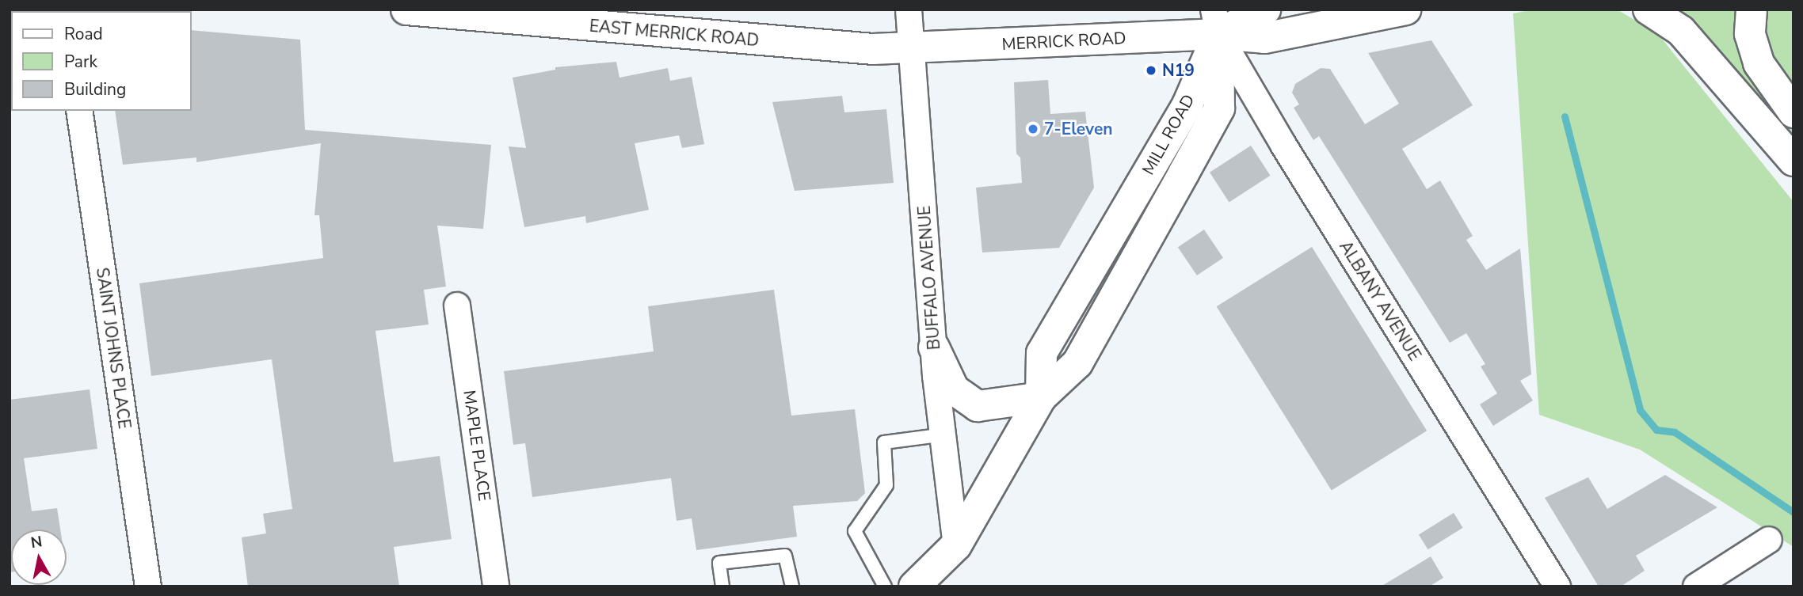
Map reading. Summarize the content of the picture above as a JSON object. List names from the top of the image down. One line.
{"streets":{"main road":["EAST MERRICK ROAD","MERRICK ROAD","MILL ROAD"],"street":["BUFFALO AVENUE","ALBANY AVENUE","SAINT JOHNS PLACE","MAPLE PLACE"]},"crossings":[["EAST MERRICK ROAD","MERRICK ROAD"],["EAST MERRICK ROAD","BUFFALO AVENUE"],["MERRICK ROAD","MILL ROAD"],["MERRICK ROAD","BUFFALO AVENUE"],["MERRICK ROAD","ALBANY AVENUE"],["MILL ROAD","BUFFALO AVENUE"],["MILL ROAD","ALBANY AVENUE"]],"places":["N19","7-Eleven"],"legend":["Road","Park","Building"],"north":"top"}
